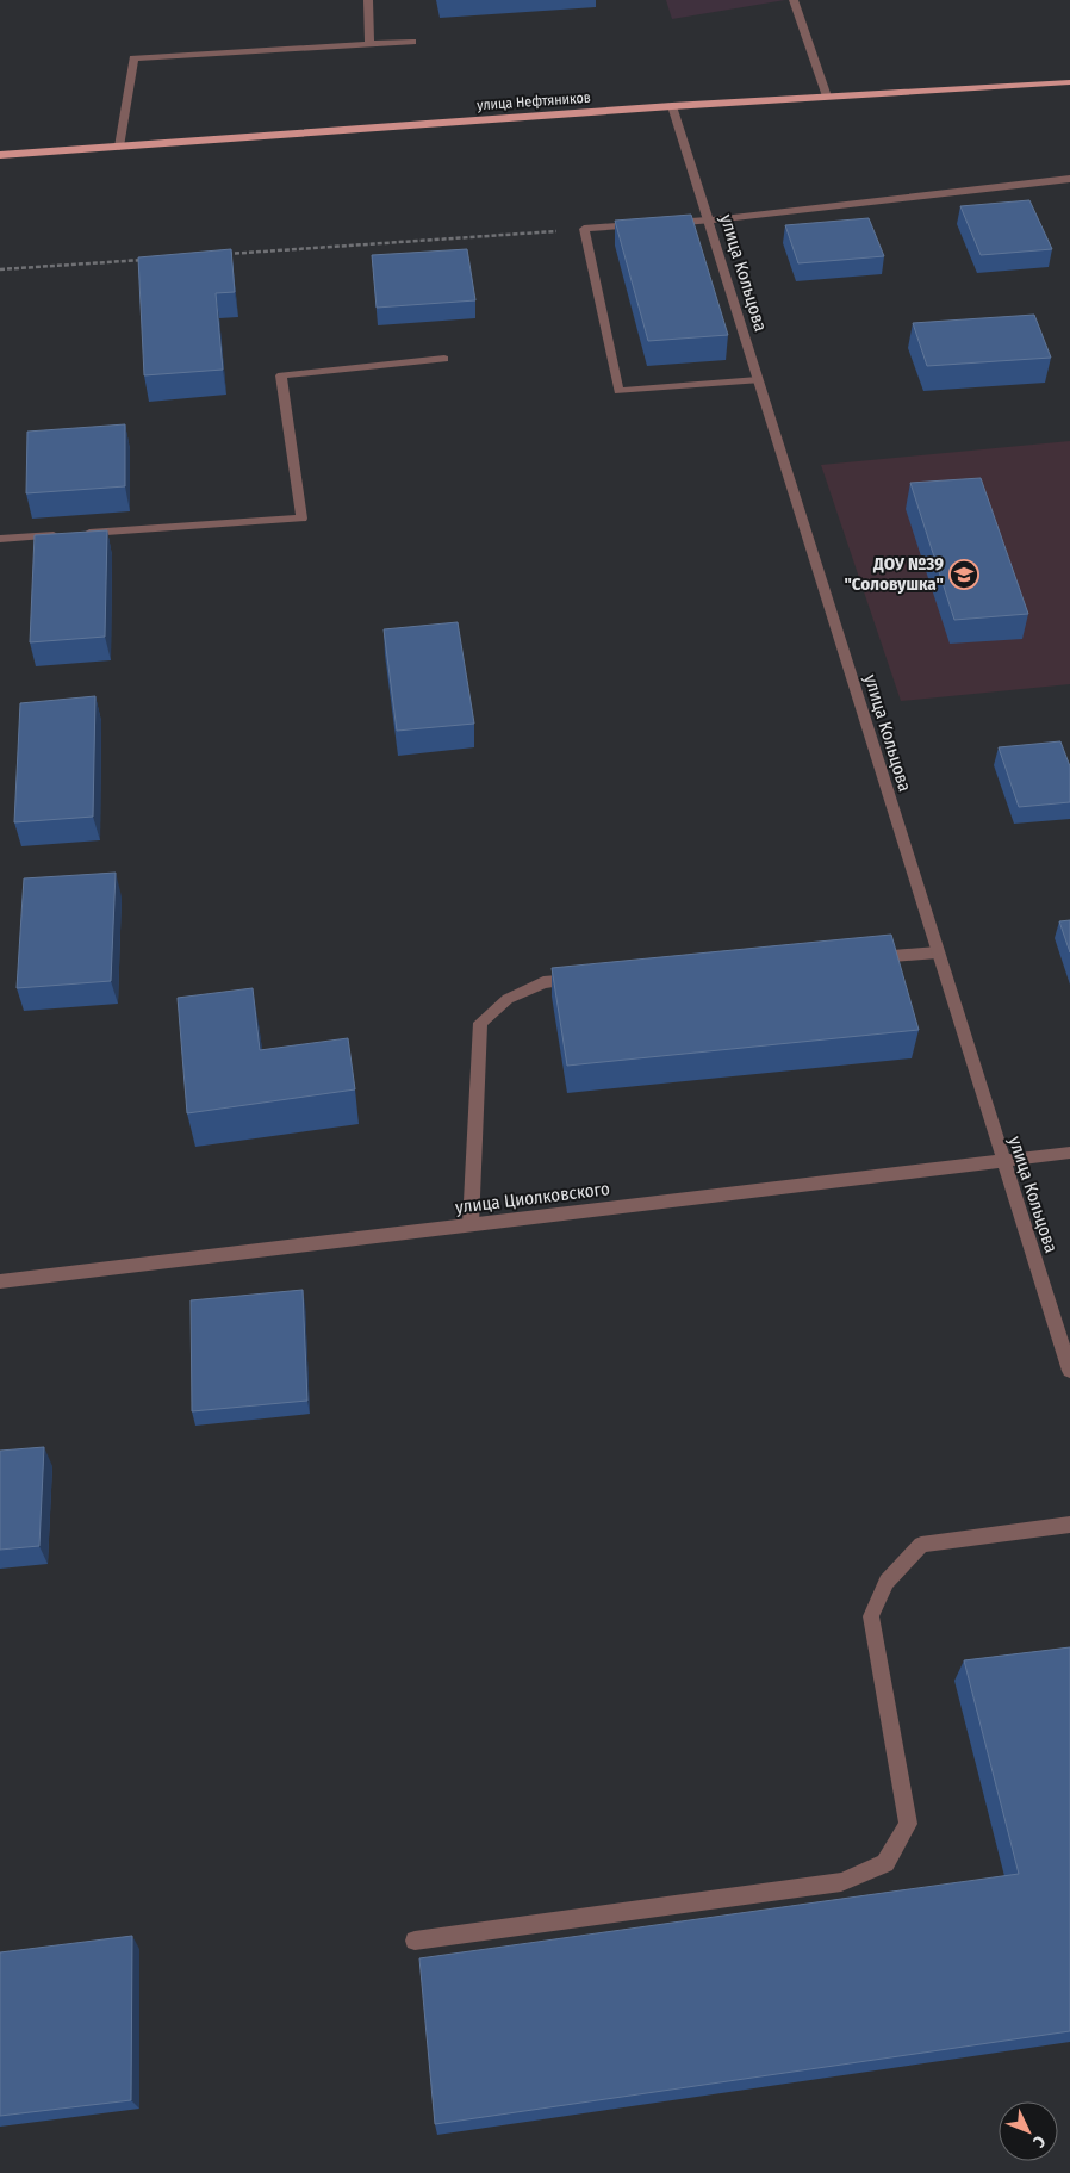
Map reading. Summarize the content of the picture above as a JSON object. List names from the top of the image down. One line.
{"streets":{"main road":["улица Нефтяников"],"street":["улица Кольцова","улица Циолковского"]},"crossings":[["улица Нефтяников","улица Кольцова"],["улица Кольцова","улица Циолковского"]],"places":{"school or university":["ДОУ №39 \"Соловушка\""]},"north":"bottom right"}
